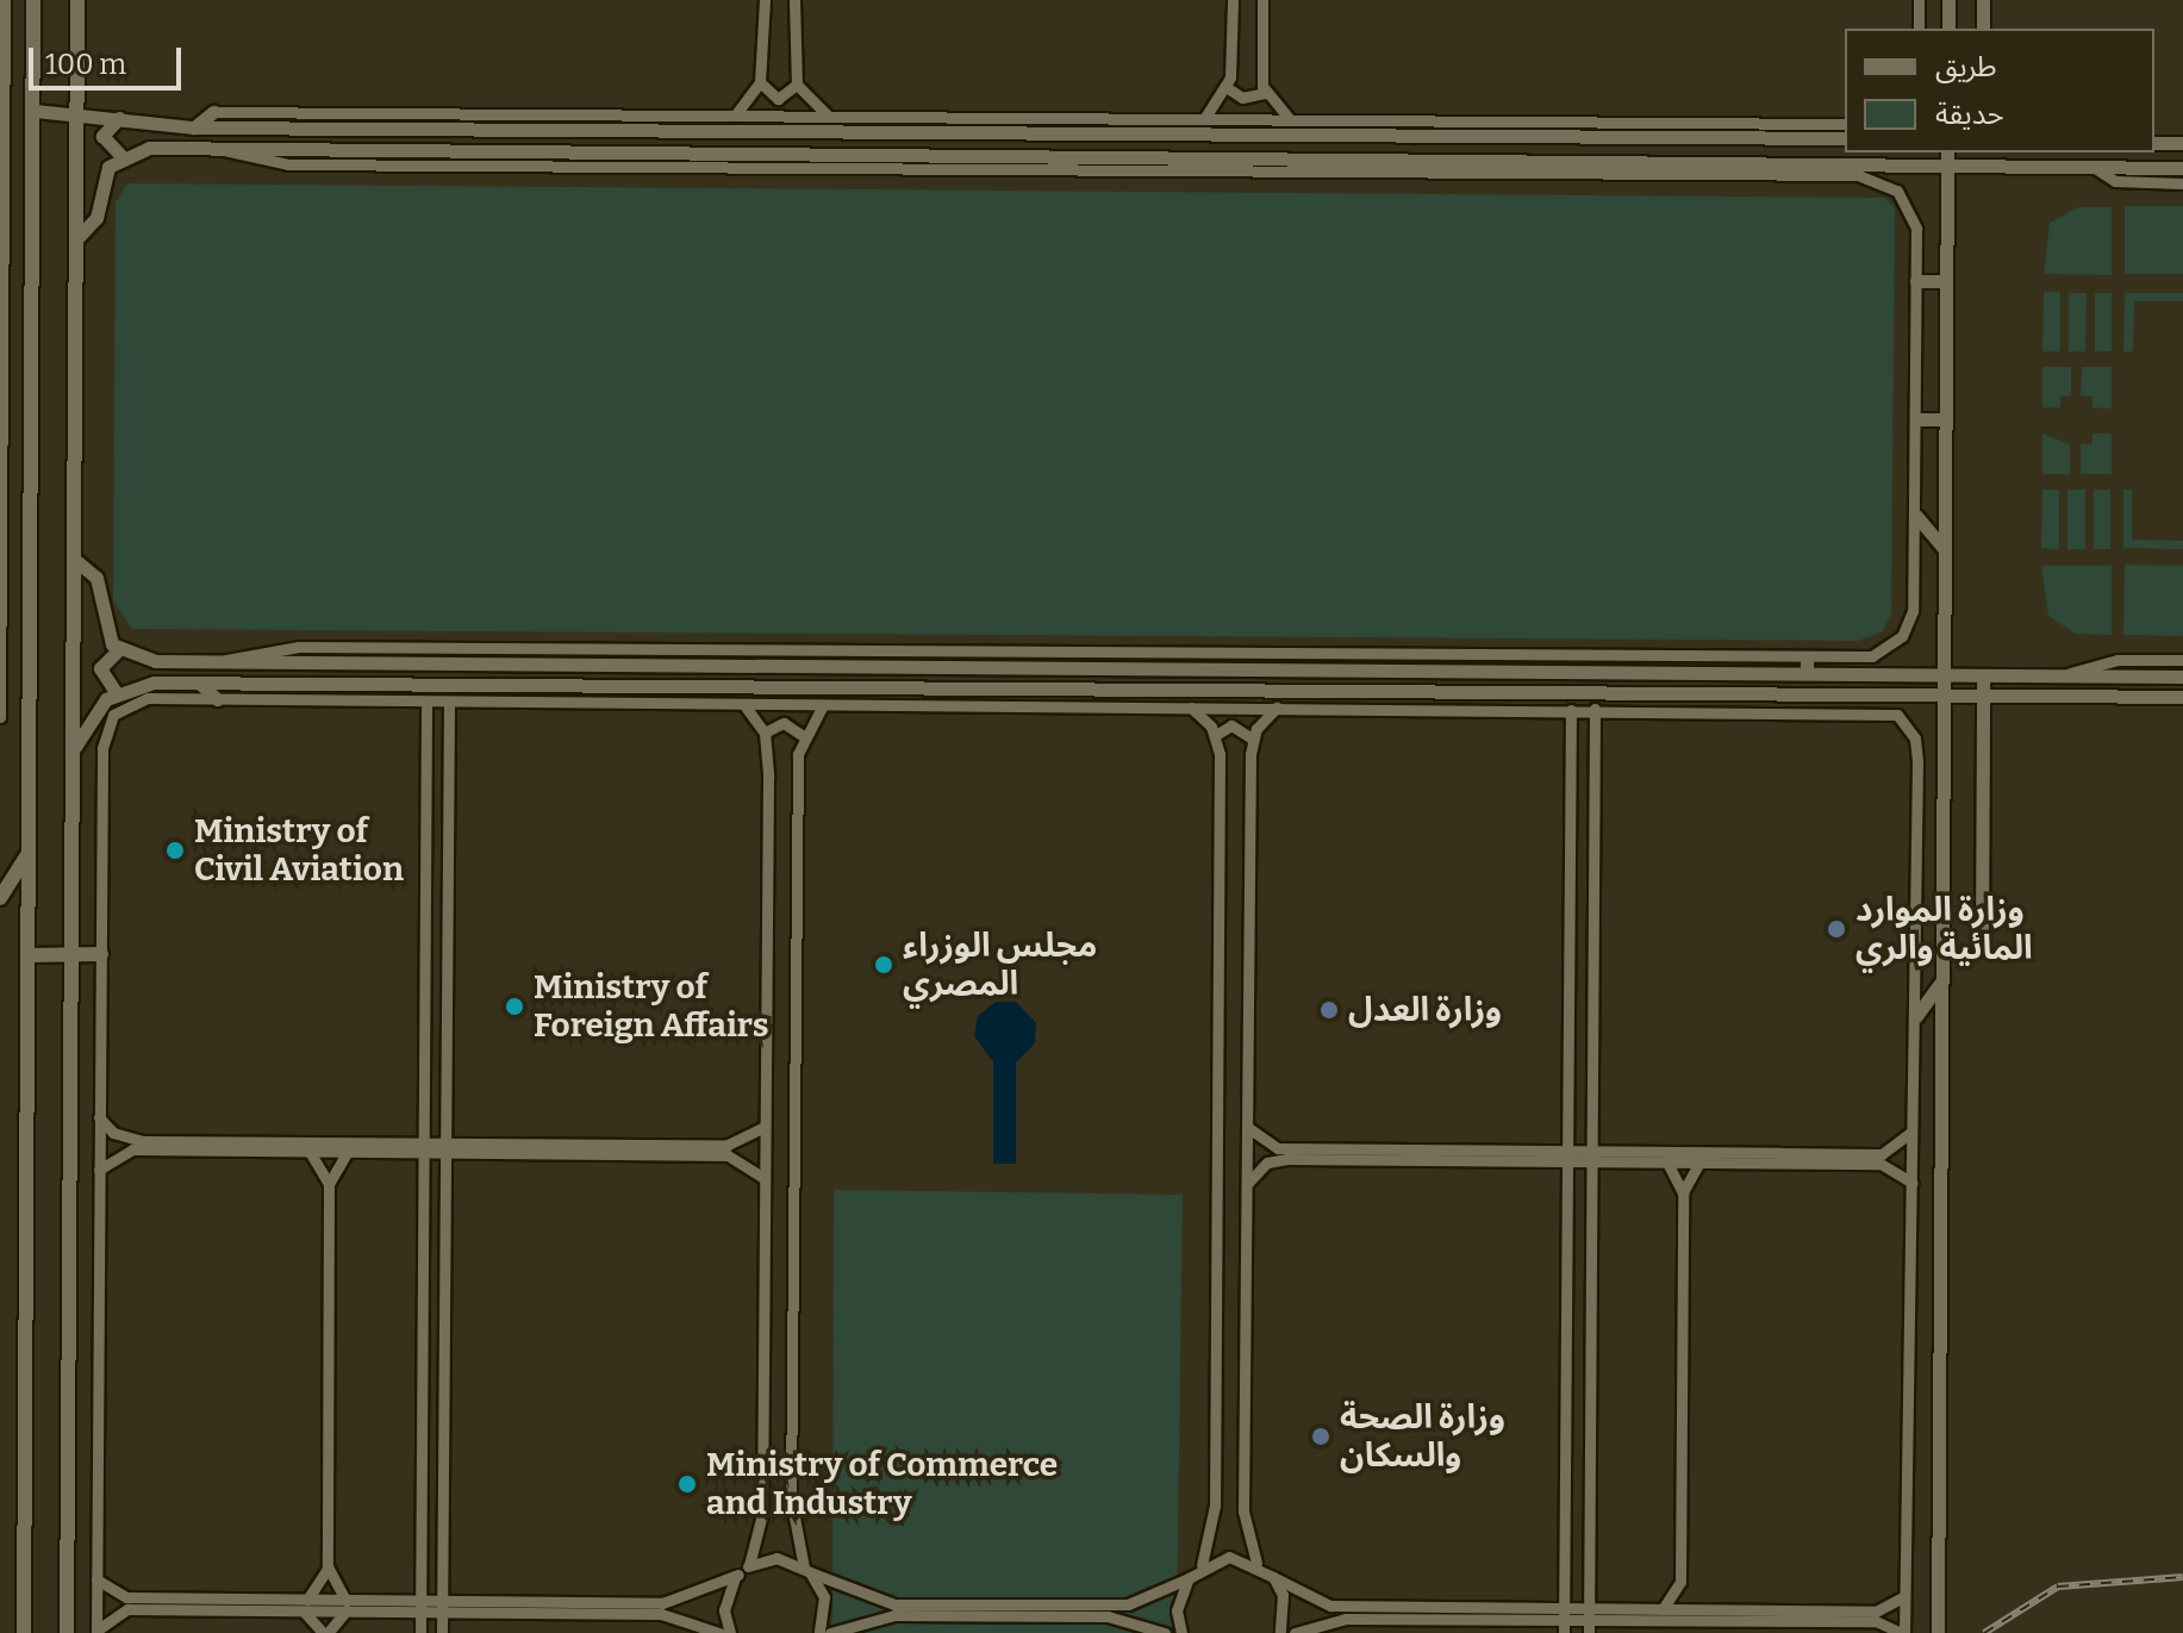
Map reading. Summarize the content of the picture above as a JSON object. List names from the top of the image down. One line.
{"places":["Ministry of Civil Aviation","وزارة الموارد المائية والري","مجلس الوزراء المصري","Ministry of Foreign Affairs","وزارة العدل","وزارة الصحة والسكان","Ministry of Commerce and Industry"],"legend":["طريق","حديقة"],"scale_bar":"100 m"}
